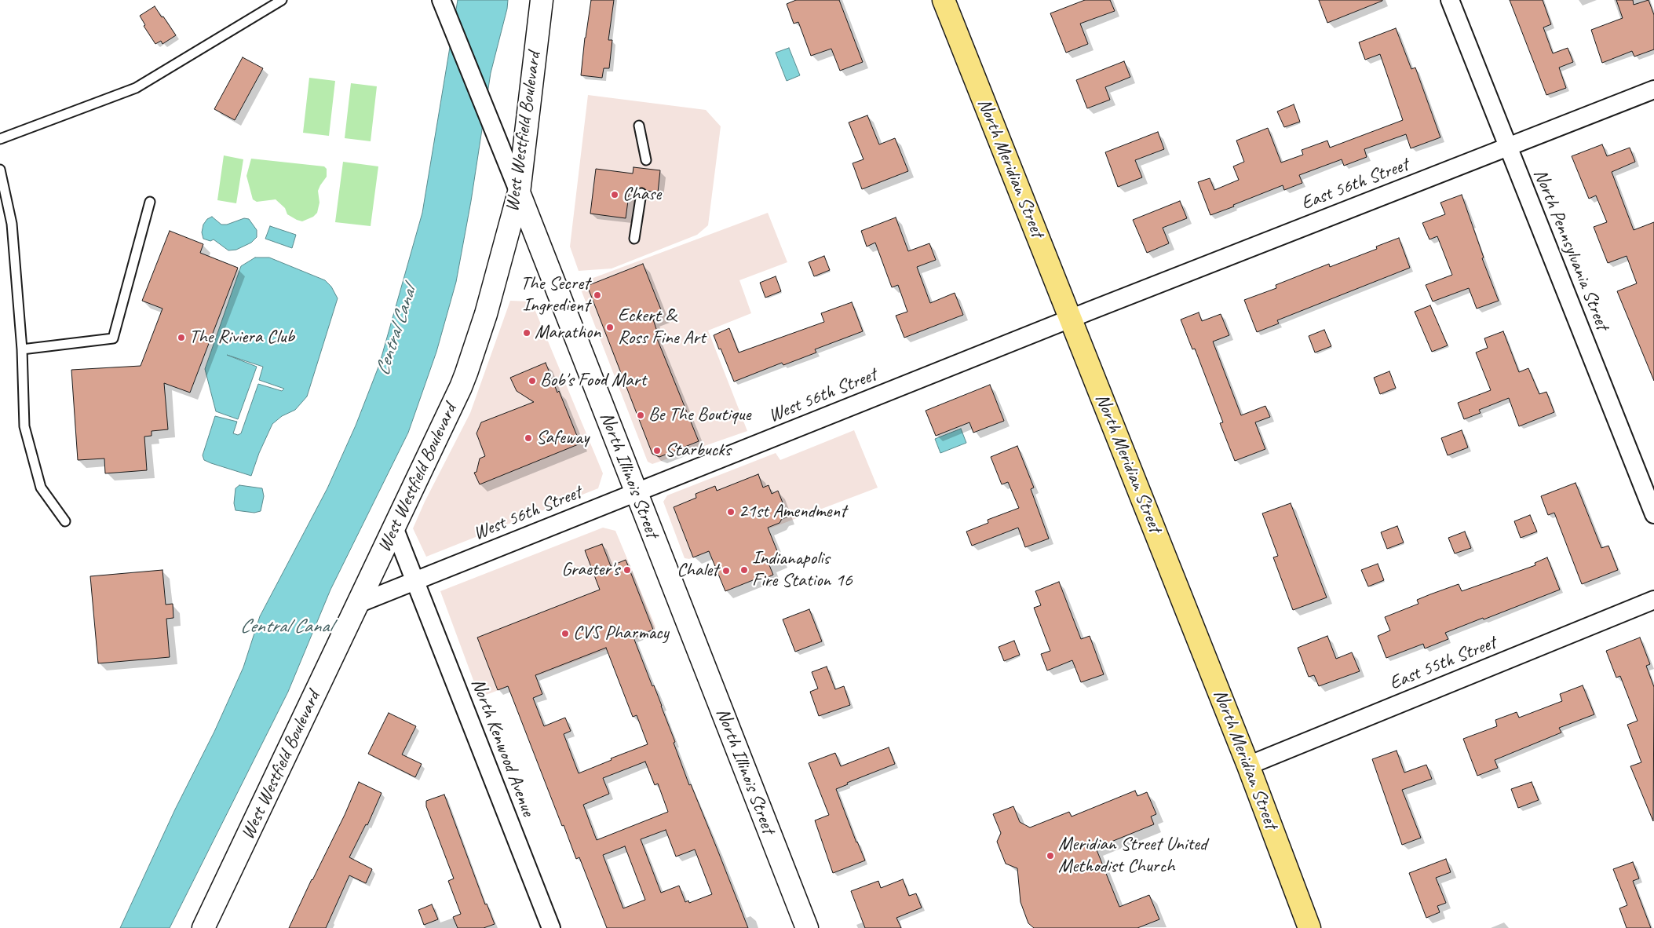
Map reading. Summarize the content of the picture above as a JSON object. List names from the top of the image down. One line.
{"streets":{"main road":["West Westfield Boulevard","North Meridian Street","North Illinois Street"],"street":["East 56th Street","North Pennsylvania Street","West 56th Street","East 55th Street","North Kenwood Avenue"]},"crossings":[["West Westfield Boulevard","North Illinois Street"],["West Westfield Boulevard","North Kenwood Avenue"],["North Meridian Street","East 56th Street"],["North Meridian Street","West 56th Street"],["North Meridian Street","East 55th Street"],["East 56th Street","North Pennsylvania Street"],["East 56th Street","West 56th Street"],["West 56th Street","North Illinois Street"],["West 56th Street","North Kenwood Avenue"]],"water":["Central Canal"],"places":["Chase","The Secret Ingredient","Eckert & Ross Fine Art","Marathon","The Riviera Club","Bob's Food Mart","Be The Boutique","Safeway","Starbucks","21st Amendment","Graeter's","Indianapolis Fire Station 16","Chalet","CVS Pharmacy","Meridian Street United Methodist Church"]}
